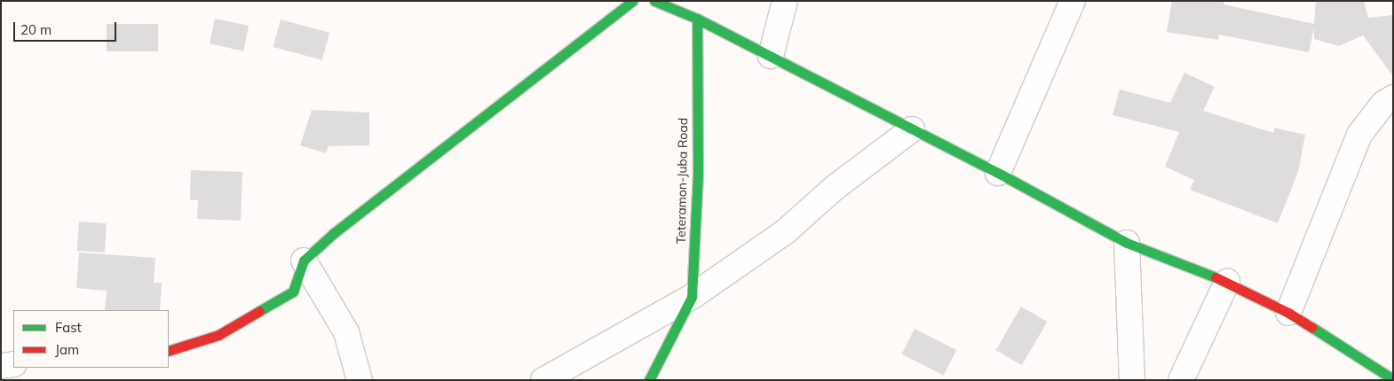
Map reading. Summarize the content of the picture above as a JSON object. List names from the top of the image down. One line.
{"streets":{"street":["Teteramon-Juba Road"]},"legend":["Fast","Jam"],"scale_bar":"20 m"}
